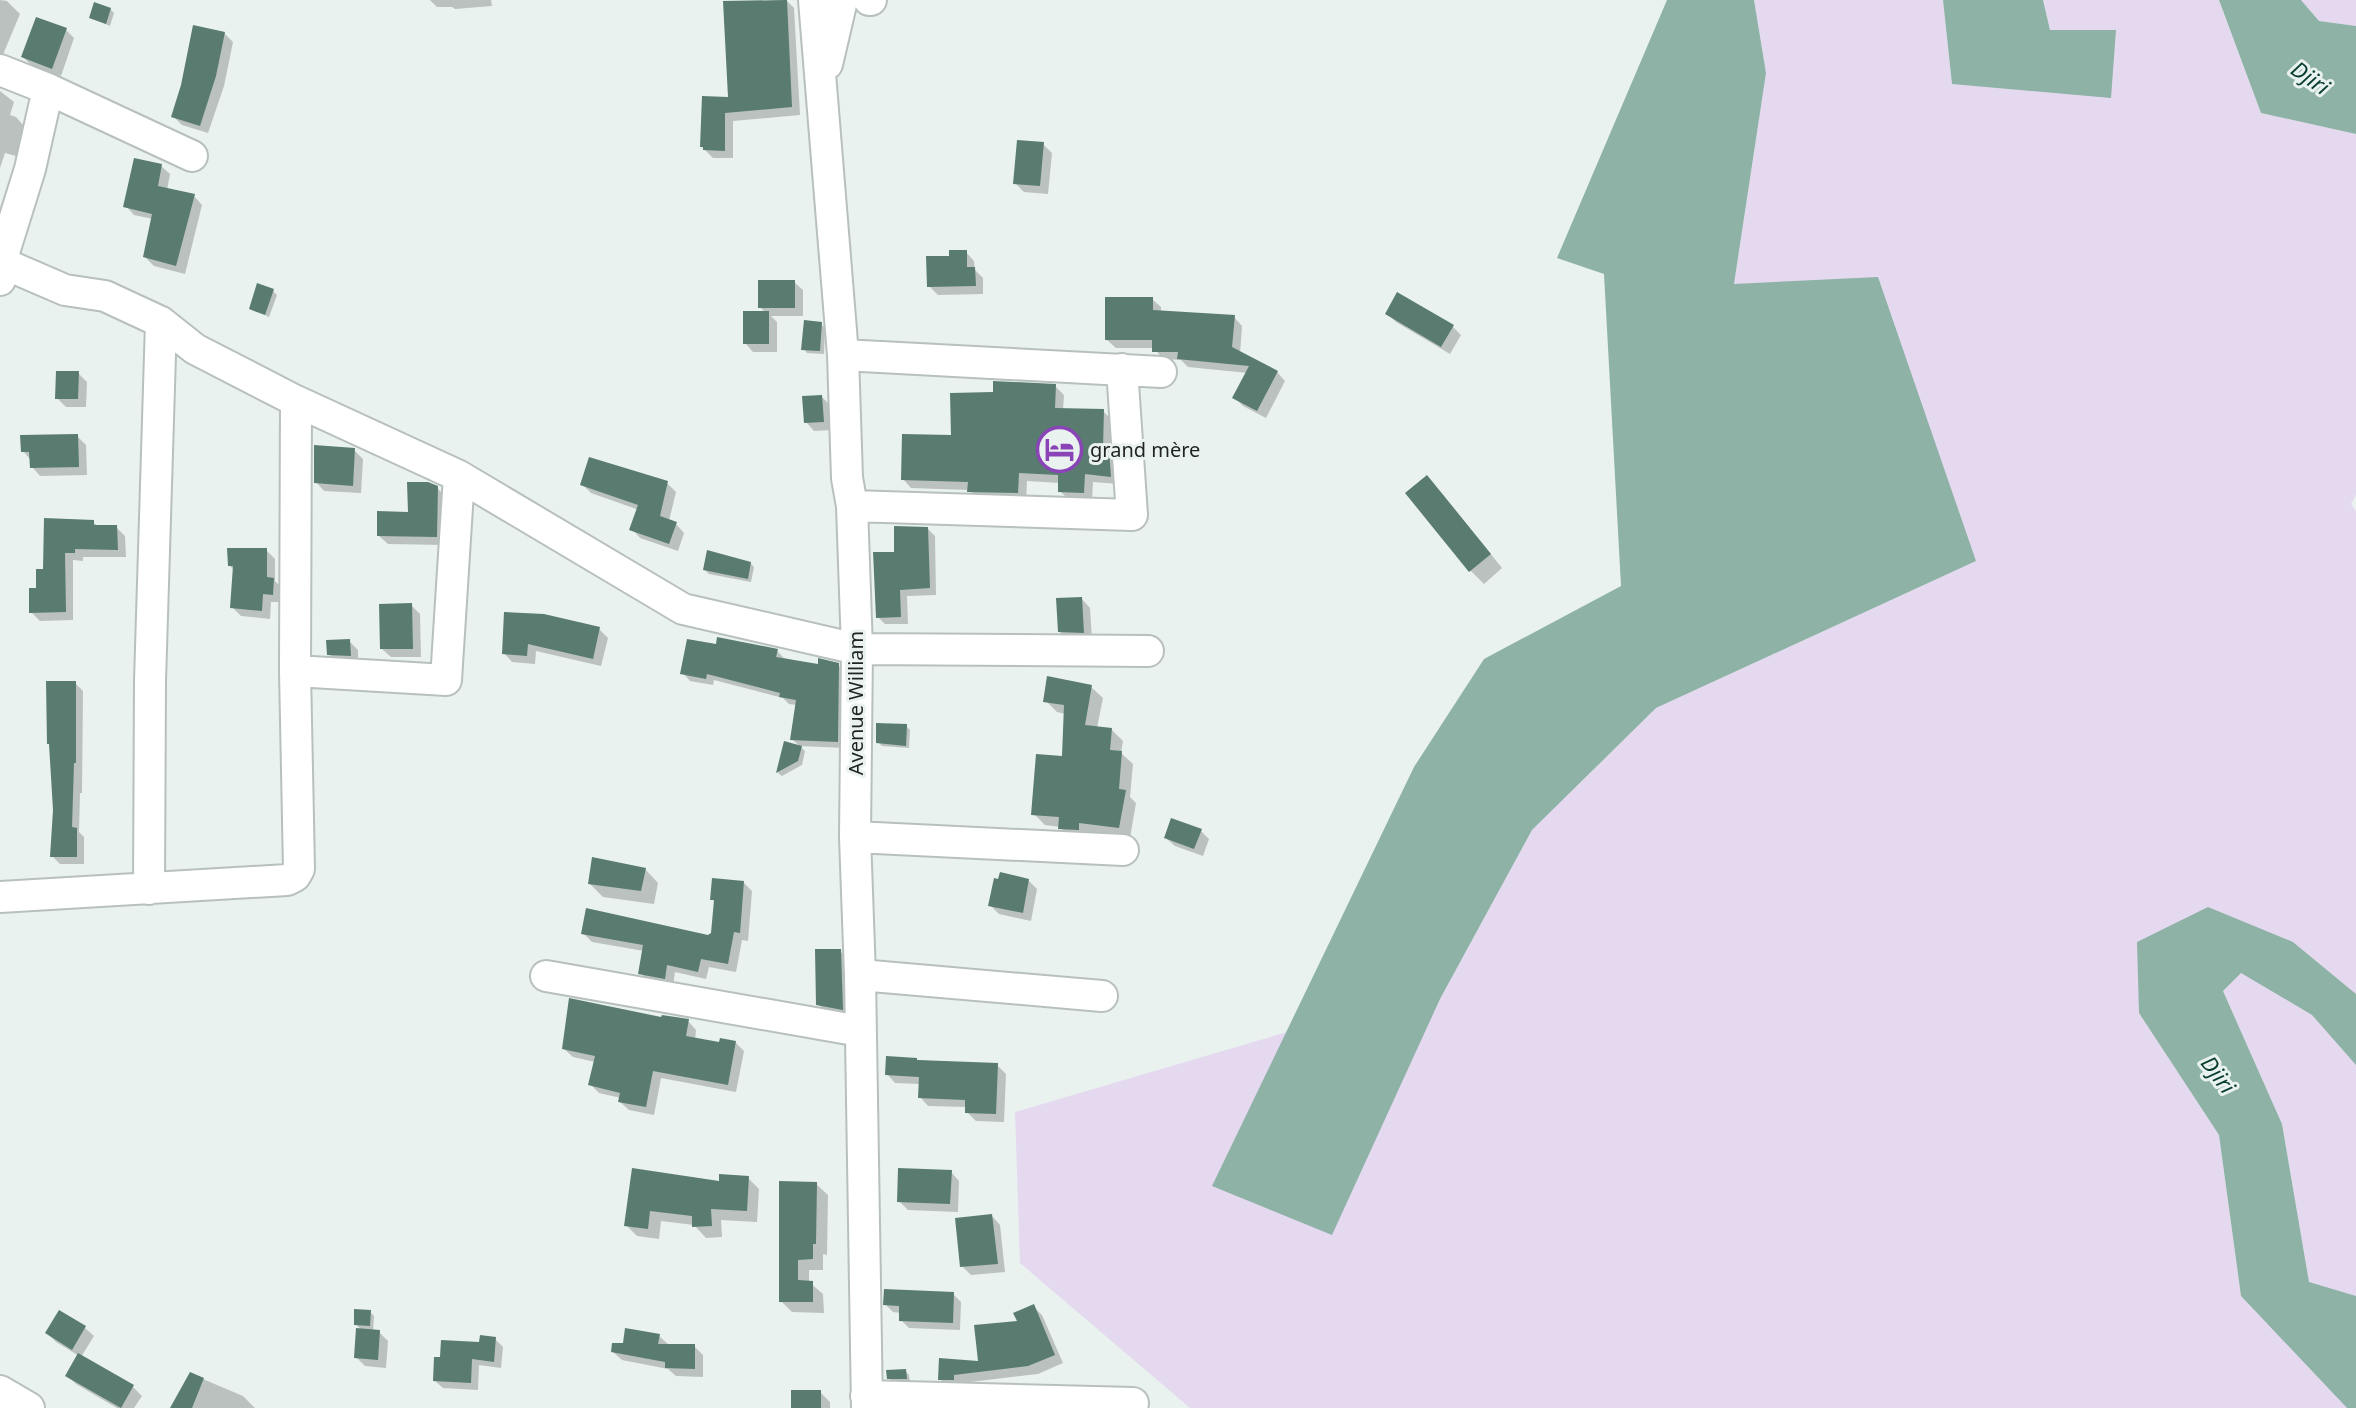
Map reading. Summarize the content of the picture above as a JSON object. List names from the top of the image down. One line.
{"streets":{"street":["Avenue William"]},"water":["Djiri"],"places":{"hotel":["grand mère"]}}
